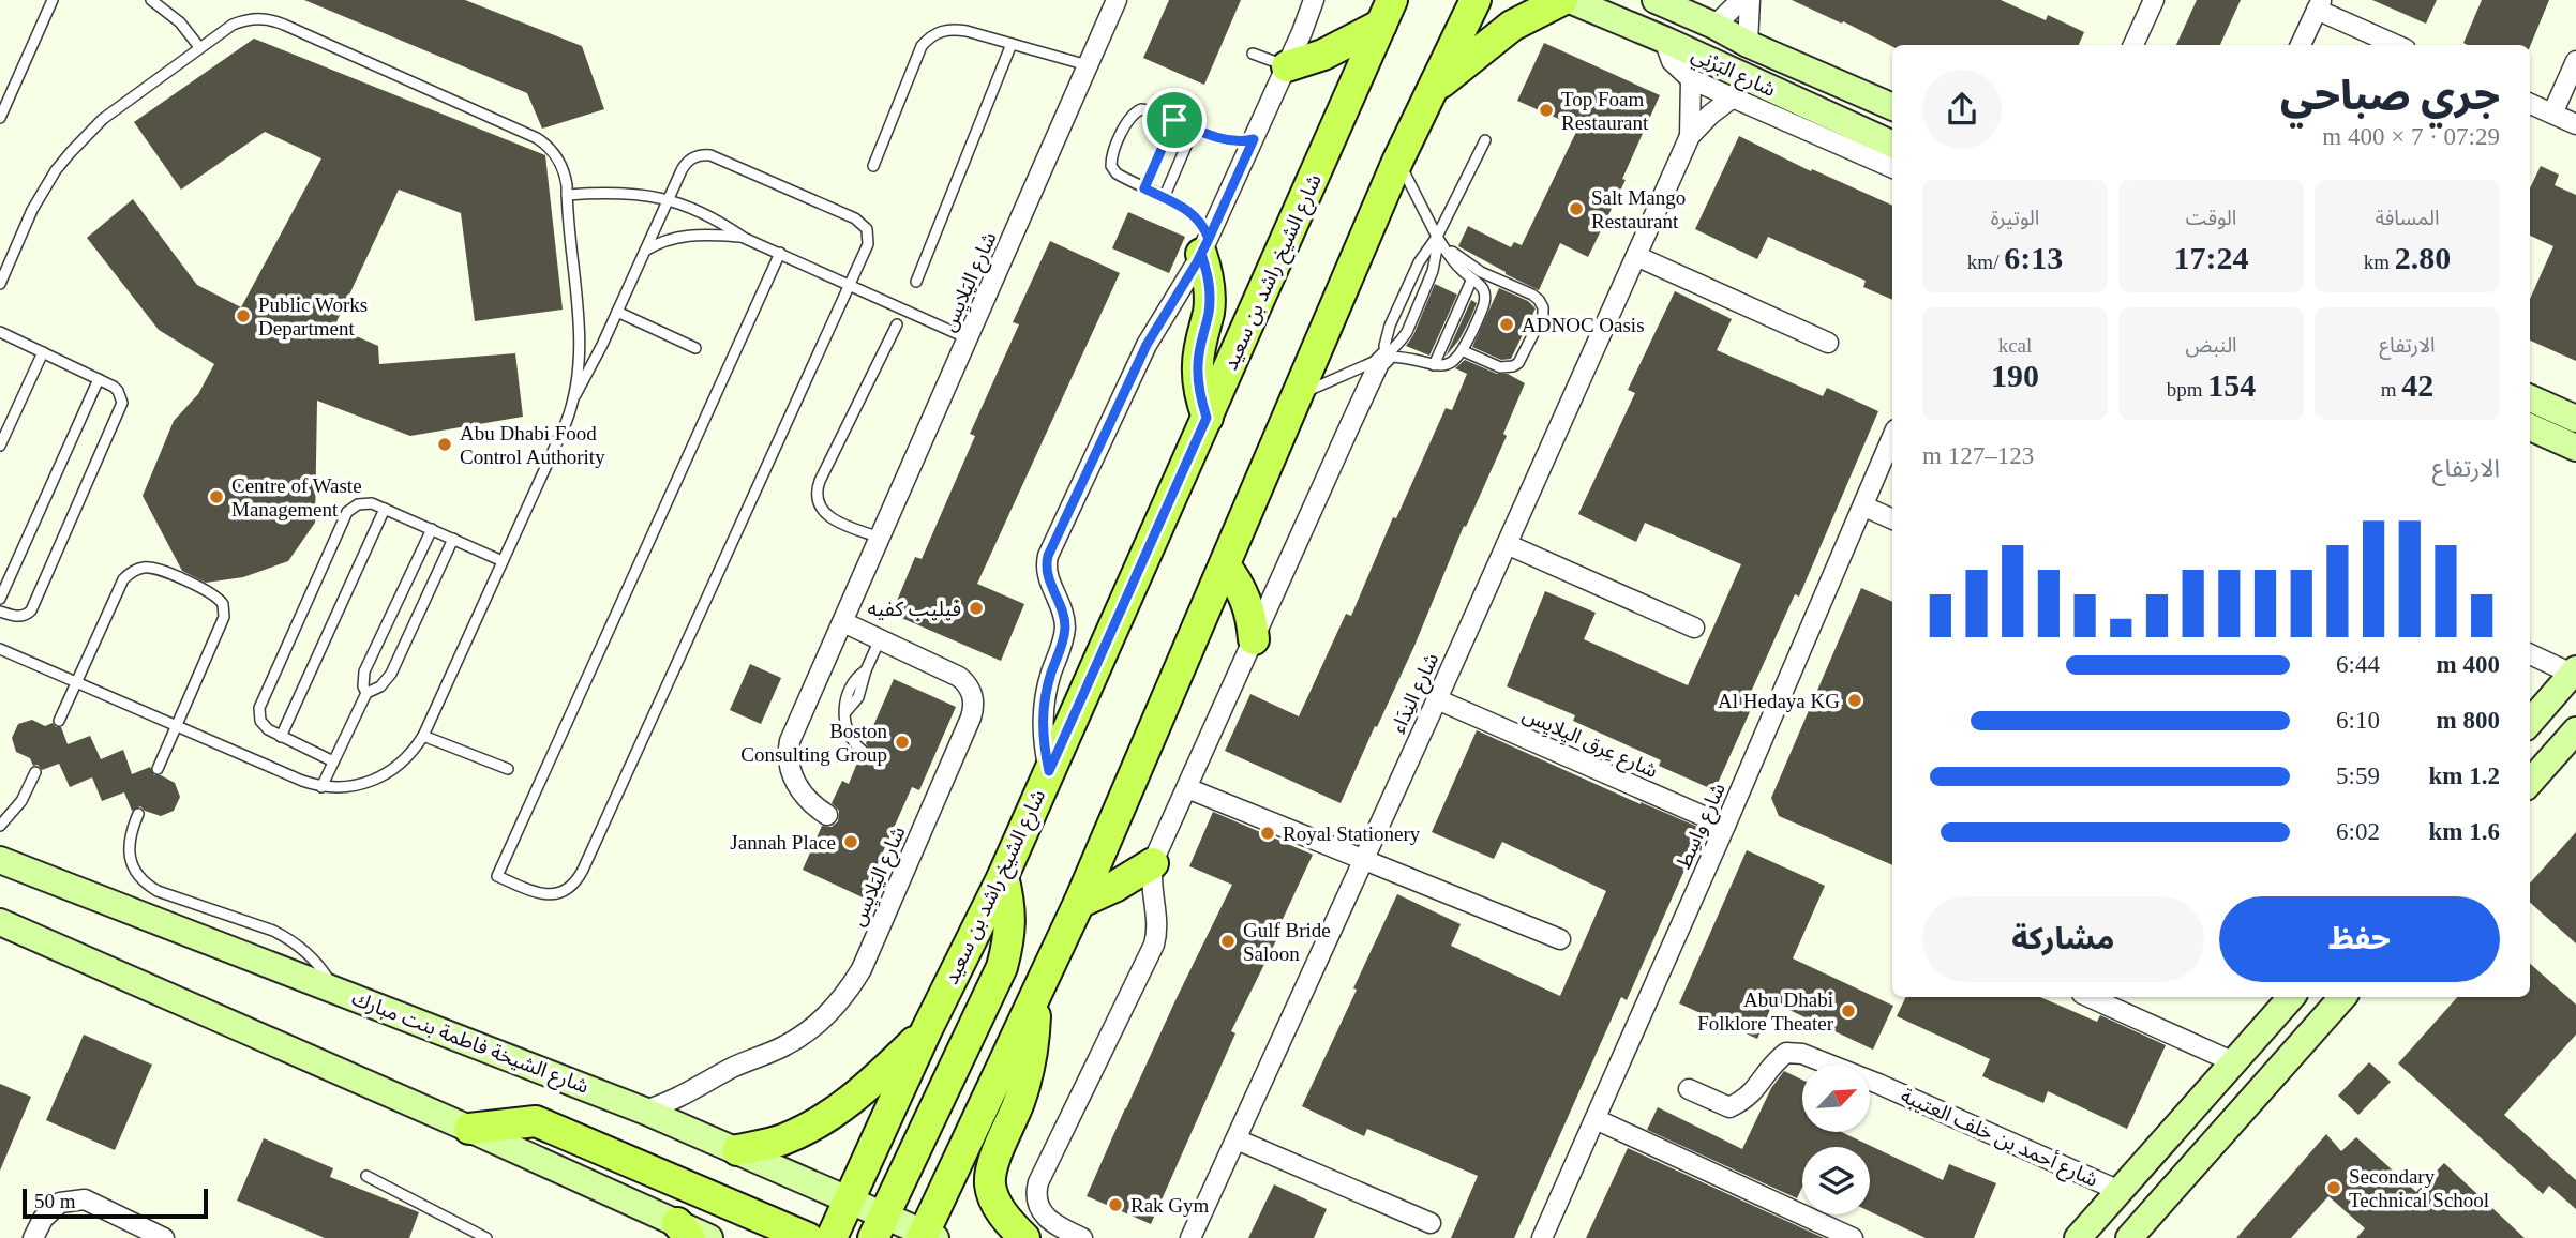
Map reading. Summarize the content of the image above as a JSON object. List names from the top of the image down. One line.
{"streets":{"main road":["شارع البَرْنِي","شارع الشيخ راشد بن سعيد","شارع الشيخة فاطمة بنت مبارك","شارع أحمد بن خلف العتيبة"],"street":["شارع اليَلايِس","شارع النِدَاء","شارع عِرق اليِلايِس","شارع واسِط"]},"crossings":[["شارع الشيخ راشد بن سعيد","شارع الشيخة فاطمة بنت مبارك"],["شارع اليَلايِس","شارع الشيخة فاطمة بنت مبارك"],["شارع النِدَاء","شارع عِرق اليِلايِس"],["شارع عِرق اليِلايِس","شارع واسِط"]],"places":["Top Foam Restaurant","Salt Mango Restaurant","Public Works Department","ADNOC Oasis","Abu Dhabi Food Control Authority","Centre of Waste Management","فيليب كفيه","Al Hedaya KG","Boston Consulting Group","Royal Stationery","Jannah Place","Gulf Bride Saloon","Abu Dhabi Folklore Theater","Secondary Technical School","Rak Gym"],"scale_bar":"50 m","north":"top right","page":{"heading":["جري صباحي","07:29 · 7 × 400 m"],"stats":[["المسافة","2.80 km"],["الوقت","17:24"],["الوتيرة","6:13 /km"],["الارتفاع","42 m"],["النبض","154 bpm"],["kcal","190"]],"chart":["الارتفاع","123–127 m"],"list":[{"name":"400 m","note":"6:44"},{"name":"800 m","note":"6:10"},{"name":"1.2 km","note":"5:59"},{"name":"1.6 km","note":"6:02"}],"buttons":["حفظ","مشاركة"],"scale":"50 m"}}
